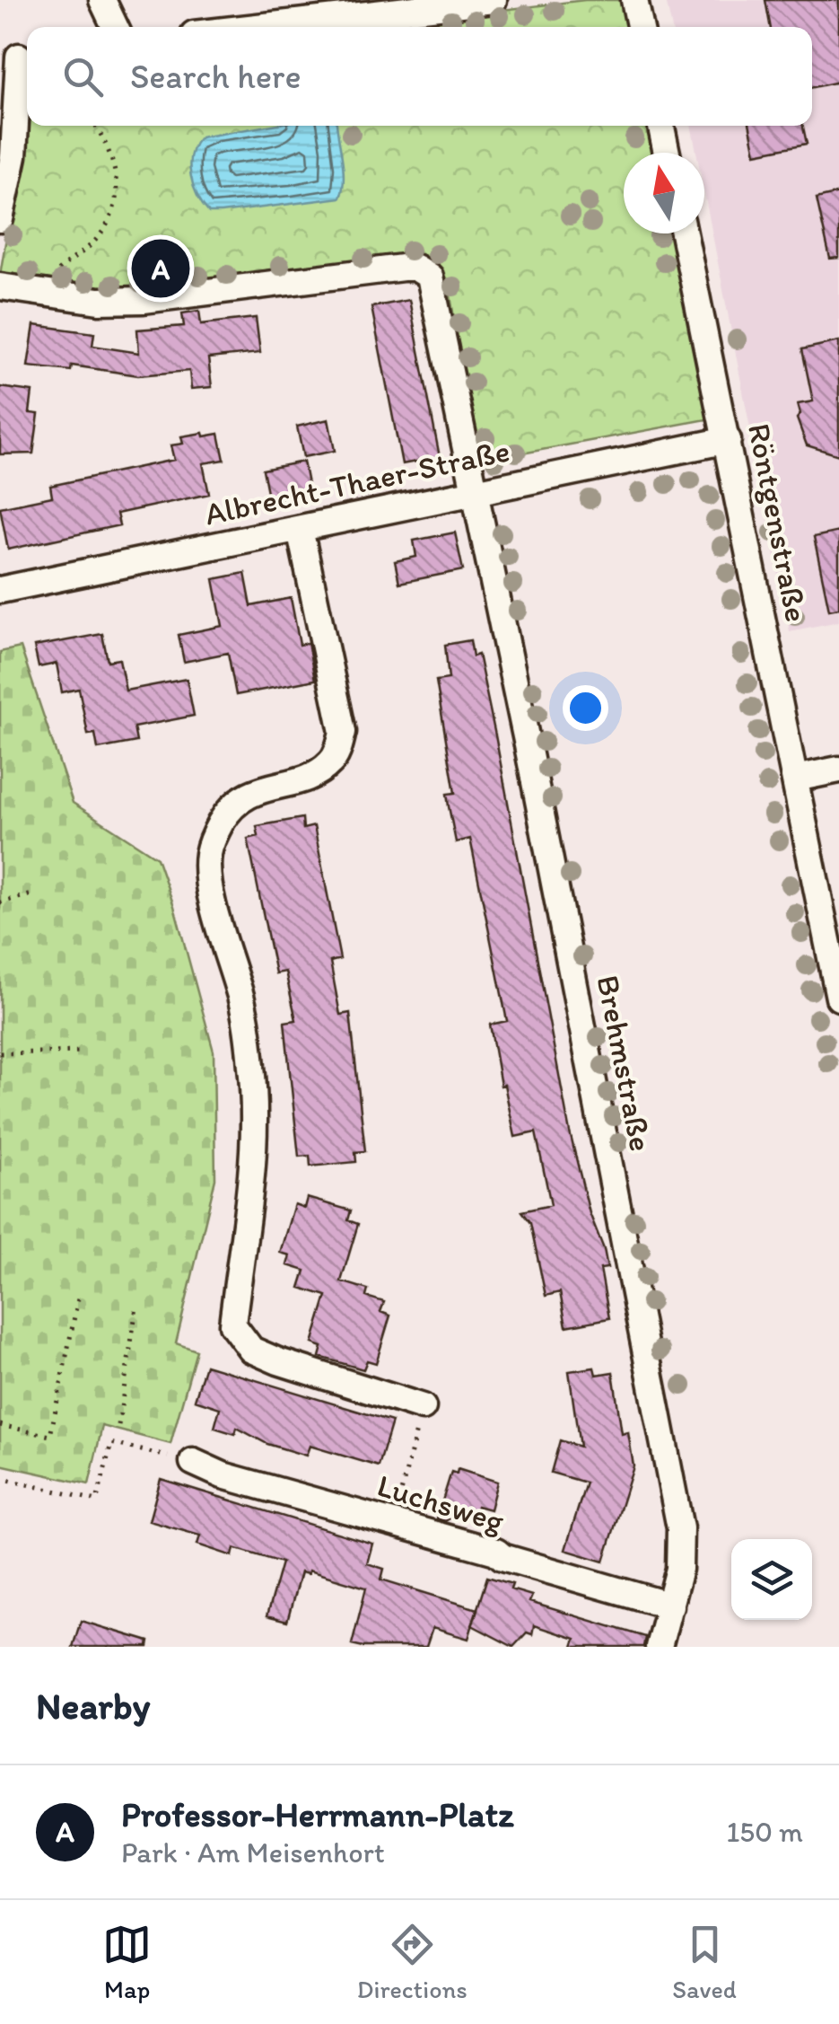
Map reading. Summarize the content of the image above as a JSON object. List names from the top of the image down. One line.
{"streets":{"street":["Albrecht-Thaer-Straße","Röntgenstraße","Brehmstraße","Luchsweg"]},"crossings":[["Albrecht-Thaer-Straße","Röntgenstraße"],["Albrecht-Thaer-Straße","Brehmstraße"],["Brehmstraße","Luchsweg"]],"north":"top","page":{"search":"Search here","pins":"A","heading":"Nearby","list":[{"mark":"A","name":"Professor-Herrmann-Platz","note":"Park · Am Meisenhort","value":"150 m"}],"nav":["Map","Directions","Saved"]}}
